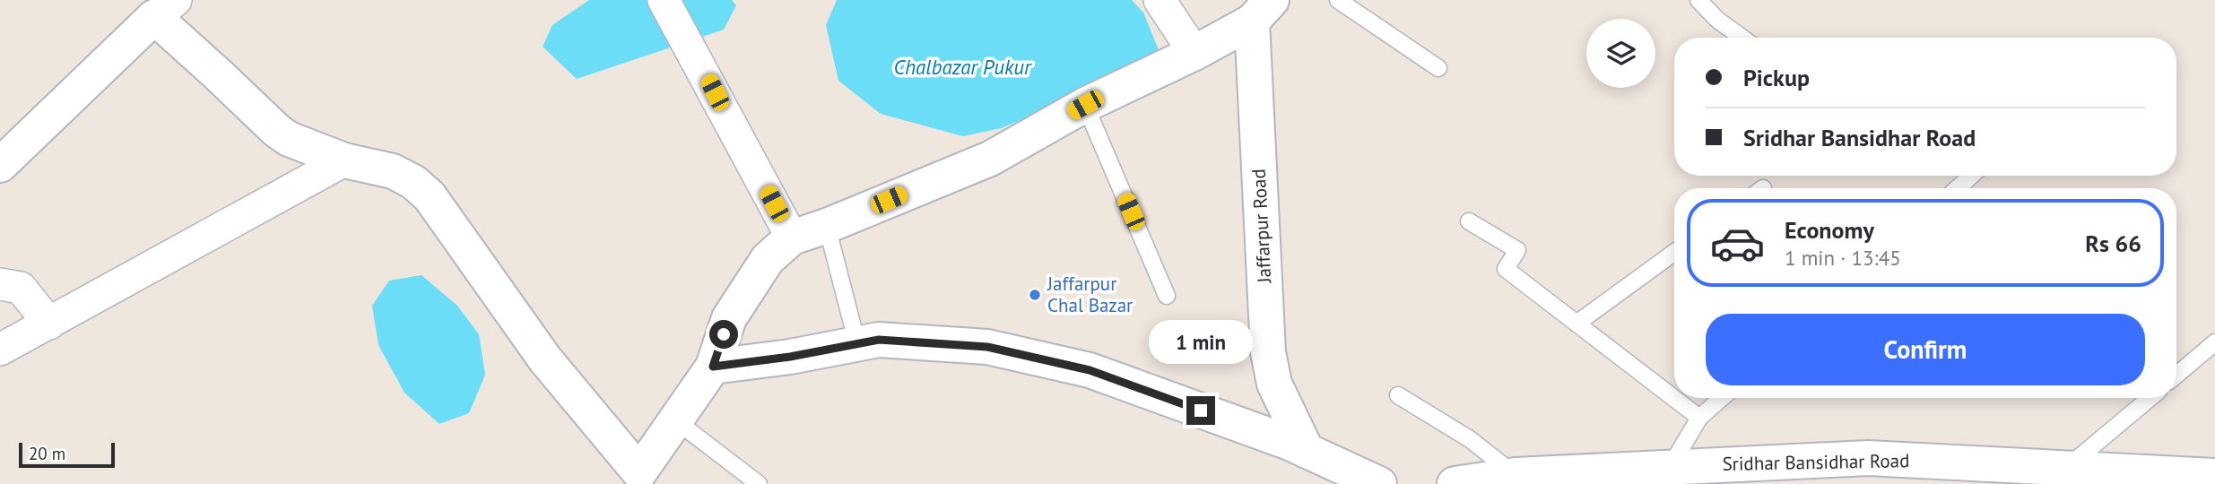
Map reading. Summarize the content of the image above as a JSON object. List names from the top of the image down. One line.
{"streets":{"street":["Jaffarpur Road","Sridhar Bansidhar Road"]},"water":["Chalbazar Pukur"],"places":["Jaffarpur Chal Bazar"],"scale_bar":"20 m","page":{"banner":["Pickup","Sridhar Bansidhar Road"],"list":[{"name":"Economy","note":"1 min · 13:45","value":"Rs 66"}],"buttons":"Confirm","bubble":"1 min","scale":"20 m"}}
